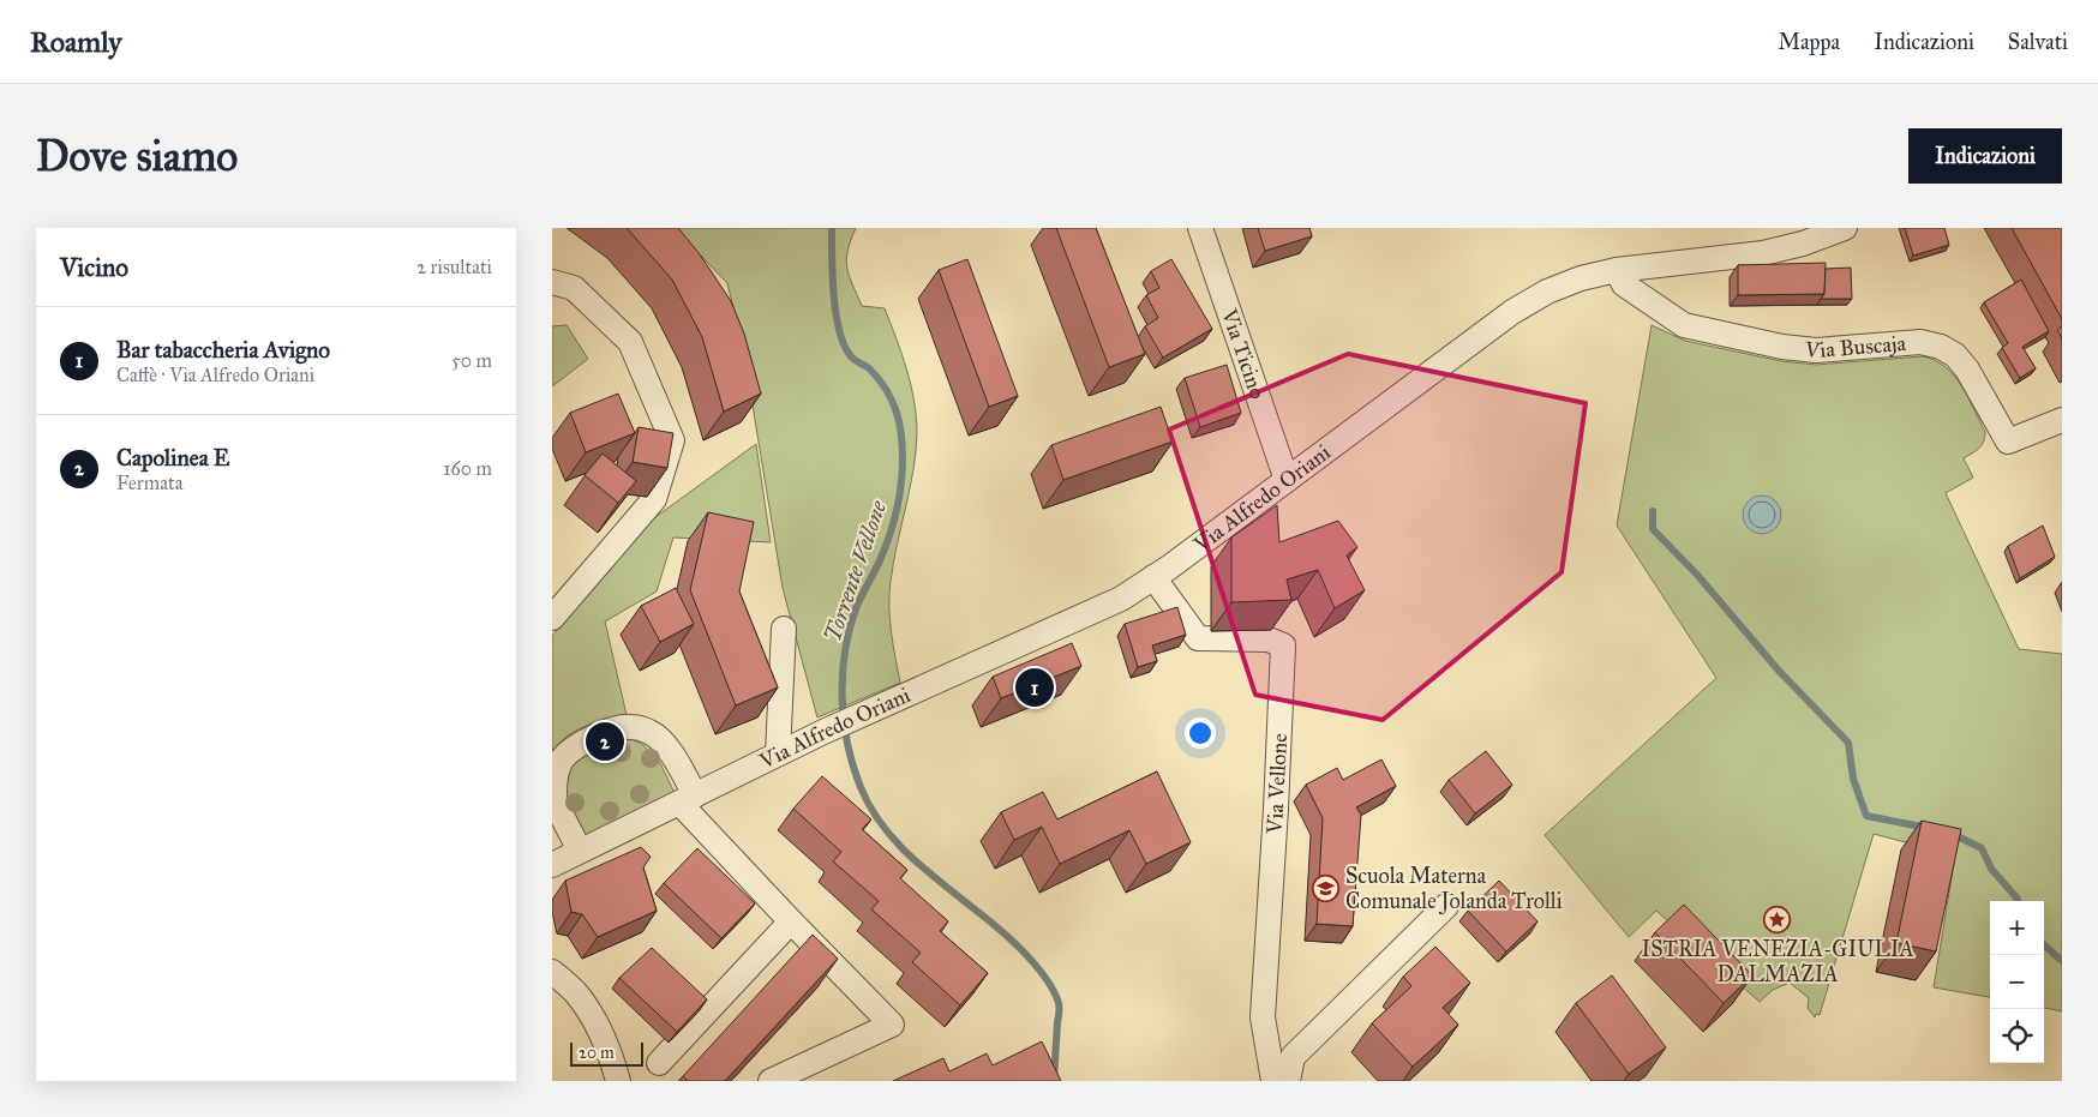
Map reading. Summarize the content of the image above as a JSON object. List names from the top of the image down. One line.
{"streets":{"street":["Via Buscaja","Via Ticino","Via Alfredo Oriani","Via Vellone"]},"crossings":[["Via Buscaja","Via Alfredo Oriani"],["Via Ticino","Via Alfredo Oriani"],["Via Alfredo Oriani","Via Vellone"]],"water":["Torrente Vellone"],"places":{"school or university":["Scuola Materna Comunale Jolanda Trolli"],"place":["ISTRIA VENEZIA-GIULIA DALMAZIA"]},"scale_bar":"20 m","page":{"header":"Roamly","nav":["Mappa","Indicazioni","Salvati"],"buttons":"Indicazioni","title":"Dove siamo","heading":["Vicino","2 risultati"],"list":[{"mark":"1","name":"Bar tabaccheria Avigno","note":"Caffè · Via Alfredo Oriani","value":"50 m"},{"mark":"2","name":"Capolinea E","note":"Fermata","value":"160 m"}],"pins":["1","2"],"map_buttons":["+","−"],"scale":"20 m"}}
